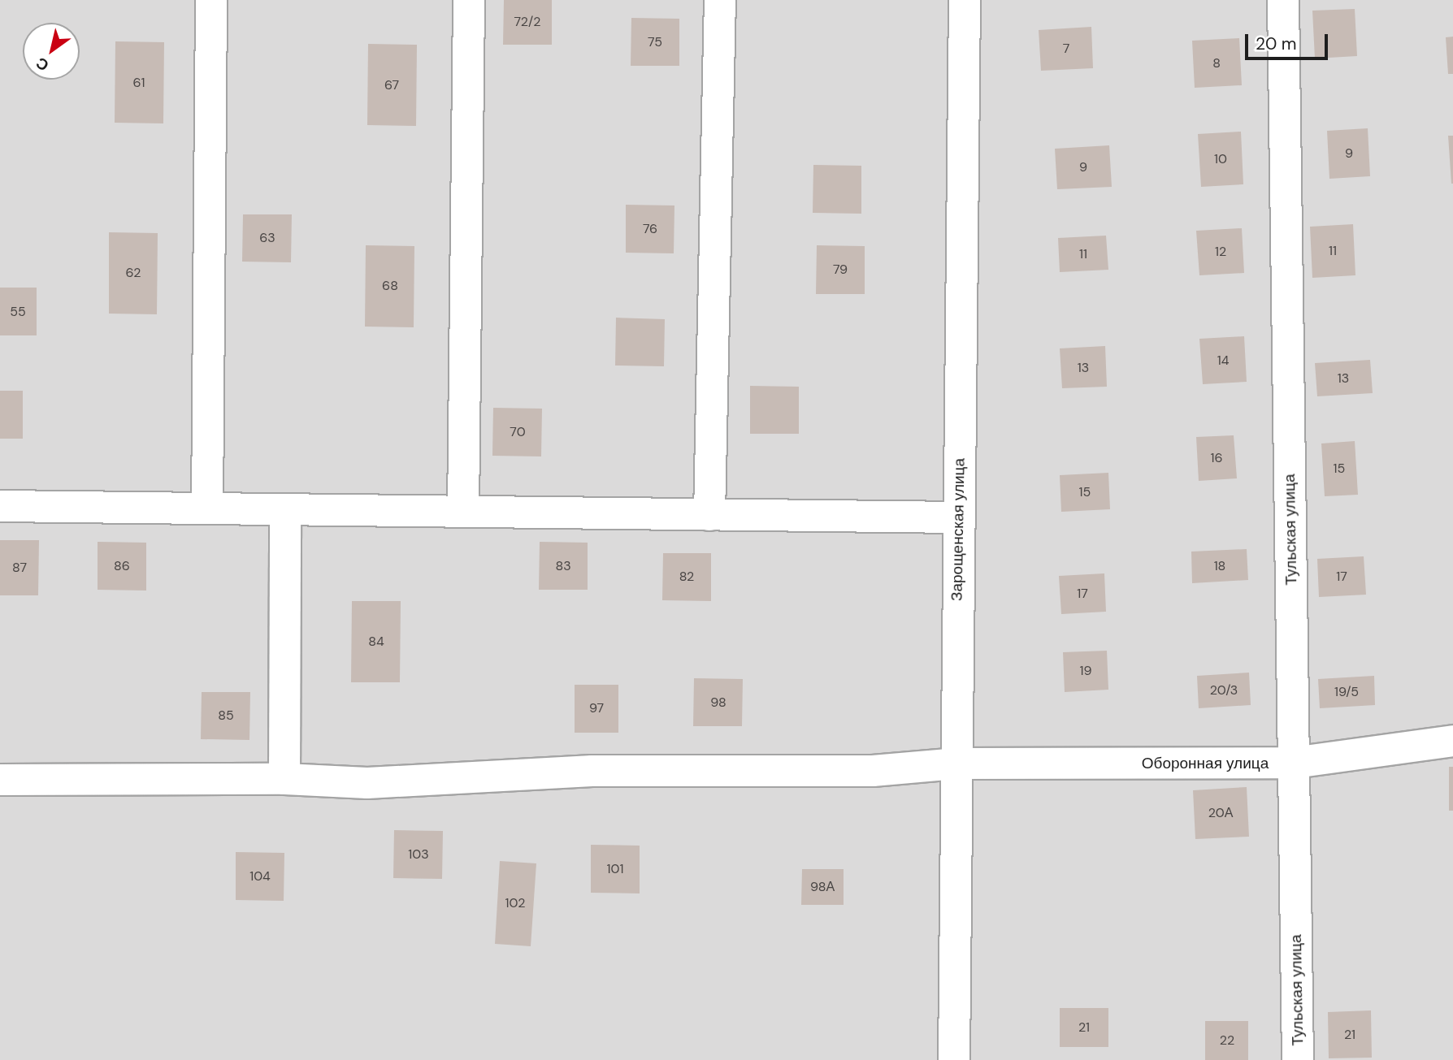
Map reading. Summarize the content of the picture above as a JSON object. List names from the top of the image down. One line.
{"streets":{"street":["Зарощенская улица","Тульская улица","Оборонная улица"]},"crossings":[["Зарощенская улица","Оборонная улица"],["Тульская улица","Оборонная улица"]],"house_numbers":["72/2","75","7","8","61","67","9","10","9","76","63","11","12","11","79","62","68","55","14","13","13","70","16","15","15","86","83","18","87","82","17","17","84","19","20/3","19/5","98","97","85","20А","103","101","104","98А","102","21","21","22"],"scale_bar":"20 m","north":"bottom left"}
